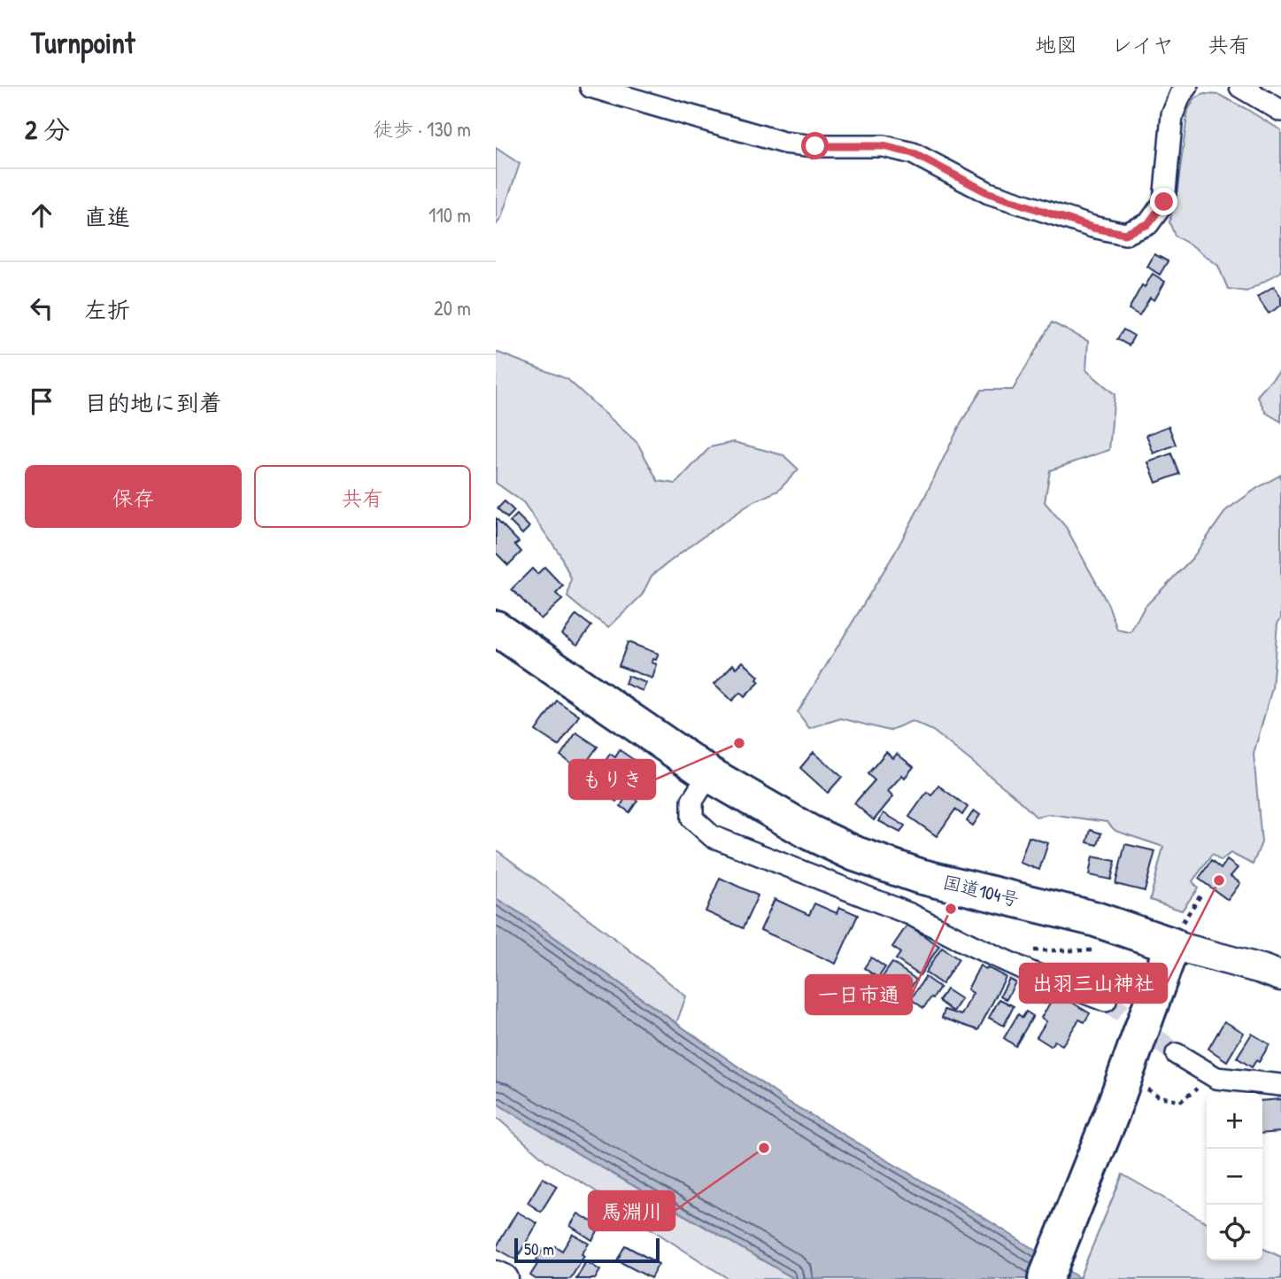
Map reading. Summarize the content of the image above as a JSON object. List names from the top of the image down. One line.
{"streets":{"highway":["国道104号"]},"places":["もりき","出羽三山神社","一日市通","馬淵川"],"scale_bar":"50 m","page":{"header":"Turnpoint","nav":["地図","レイヤ","共有"],"heading":["2 分","徒歩 · 130 m"],"list":[["直進","110 m"],["左折","20 m"],"目的地に到着"],"buttons":["保存","共有"],"map_buttons":["+","−"],"scale":"50 m"}}
